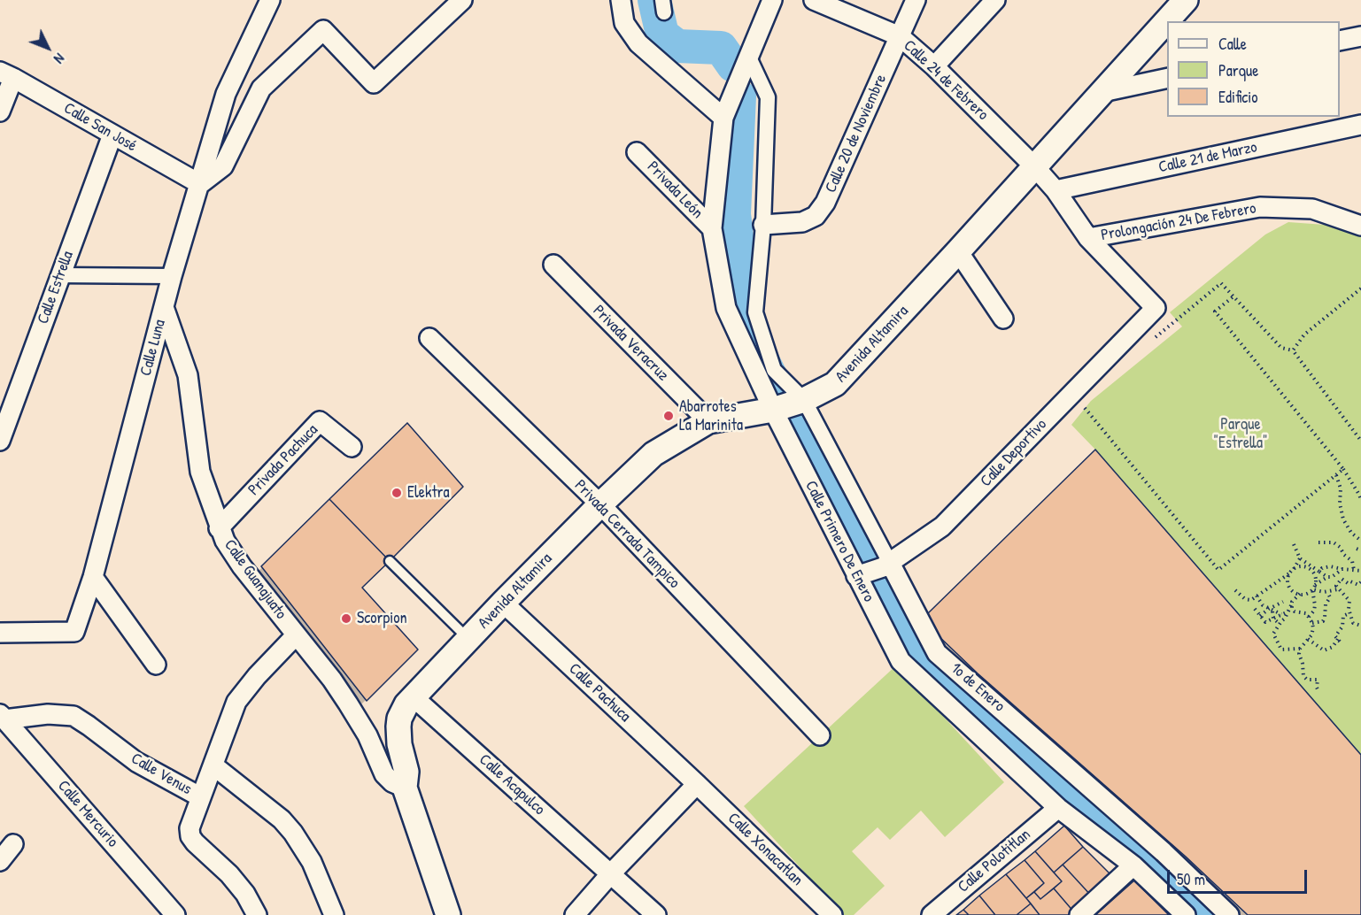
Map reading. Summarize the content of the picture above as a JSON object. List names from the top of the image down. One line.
{"streets":{"street":["Calle 24 de Febrero","Calle San José","Calle 20 de Noviembre","Calle 21 de Marzo","Privada León","Prolongación 24 De Febrero","Calle Estrella","Privada Veracruz","Avenida Altamira","Calle Luna","Calle Deportivo","Privada Pachuca","Privada Cerrada Tampico","Calle Primero De Enero","Calle Guanajuato","1o de Enero","Calle Pachuca","Calle Venus","Calle Acapulco","Calle Mercurio","Calle Xonacatlan","Calle Polotitlan"]},"crossings":[["Calle 24 de Febrero","Calle 20 de Noviembre"],["Calle 24 de Febrero","Calle 21 de Marzo"],["Calle 24 de Febrero","Prolongación 24 De Febrero"],["Calle 24 de Febrero","Avenida Altamira"],["Calle 24 de Febrero","Calle Deportivo"],["Calle San José","Calle Estrella"],["Calle San José","Calle Luna"],["Privada León","Calle Primero De Enero"],["Privada Veracruz","Avenida Altamira"],["Avenida Altamira","Privada Cerrada Tampico"],["Avenida Altamira","Calle Primero De Enero"],["Avenida Altamira","Calle Guanajuato"],["Avenida Altamira","1o de Enero"],["Avenida Altamira","Calle Pachuca"],["Avenida Altamira","Calle Acapulco"],["Calle Luna","Calle Guanajuato"],["Calle Deportivo","Calle Primero De Enero"],["Calle Deportivo","1o de Enero"],["Privada Pachuca","Calle Guanajuato"],["Calle Primero De Enero","Calle Polotitlan"],["Calle Guanajuato","Calle Venus"],["Calle Pachuca","Calle Xonacatlan"],["Calle Venus","Calle Mercurio"]],"parks":["Parque \"Estrella\""],"places":["Abarrotes La Marinita","Elektra","Scorpion"],"legend":["Calle","Parque","Edificio"],"scale_bar":"50 m","north":"bottom right"}
